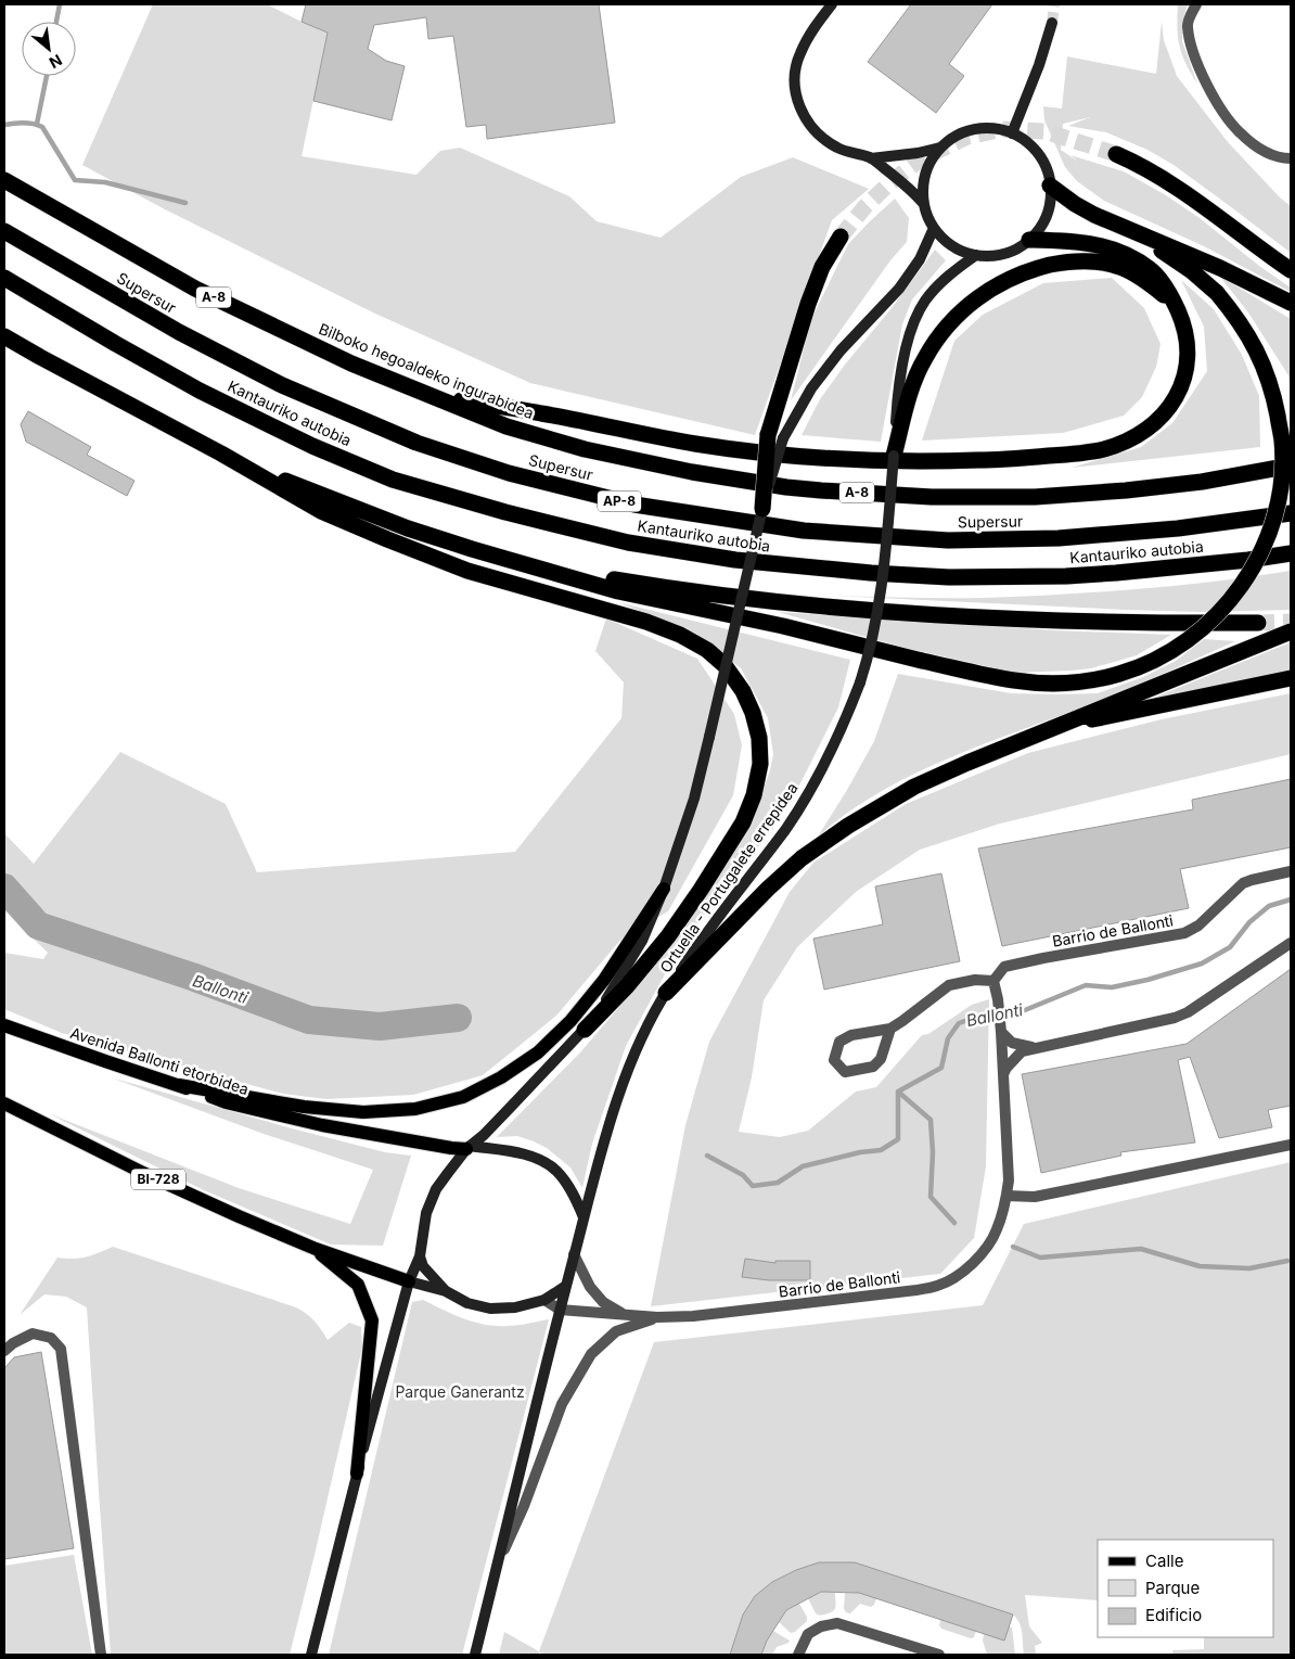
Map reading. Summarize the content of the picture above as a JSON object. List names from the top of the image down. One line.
{"streets":{"highway":["Supersur","A-8","Bilboko hegoaldeko ingurabidea","Kantauriko autobia","AP-8"],"main road":["Avenida Ballonti etorbidea","BI-728"],"street":["Ortuella - Portugalete errepidea","Barrio de Ballonti"]},"crossings":[["Ortuella - Portugalete errepidea","Avenida Ballonti etorbidea"]],"water":["Ballonti"],"parks":["Parque Ganerantz"],"legend":["Calle","Parque","Edificio"],"north":"bottom right"}
